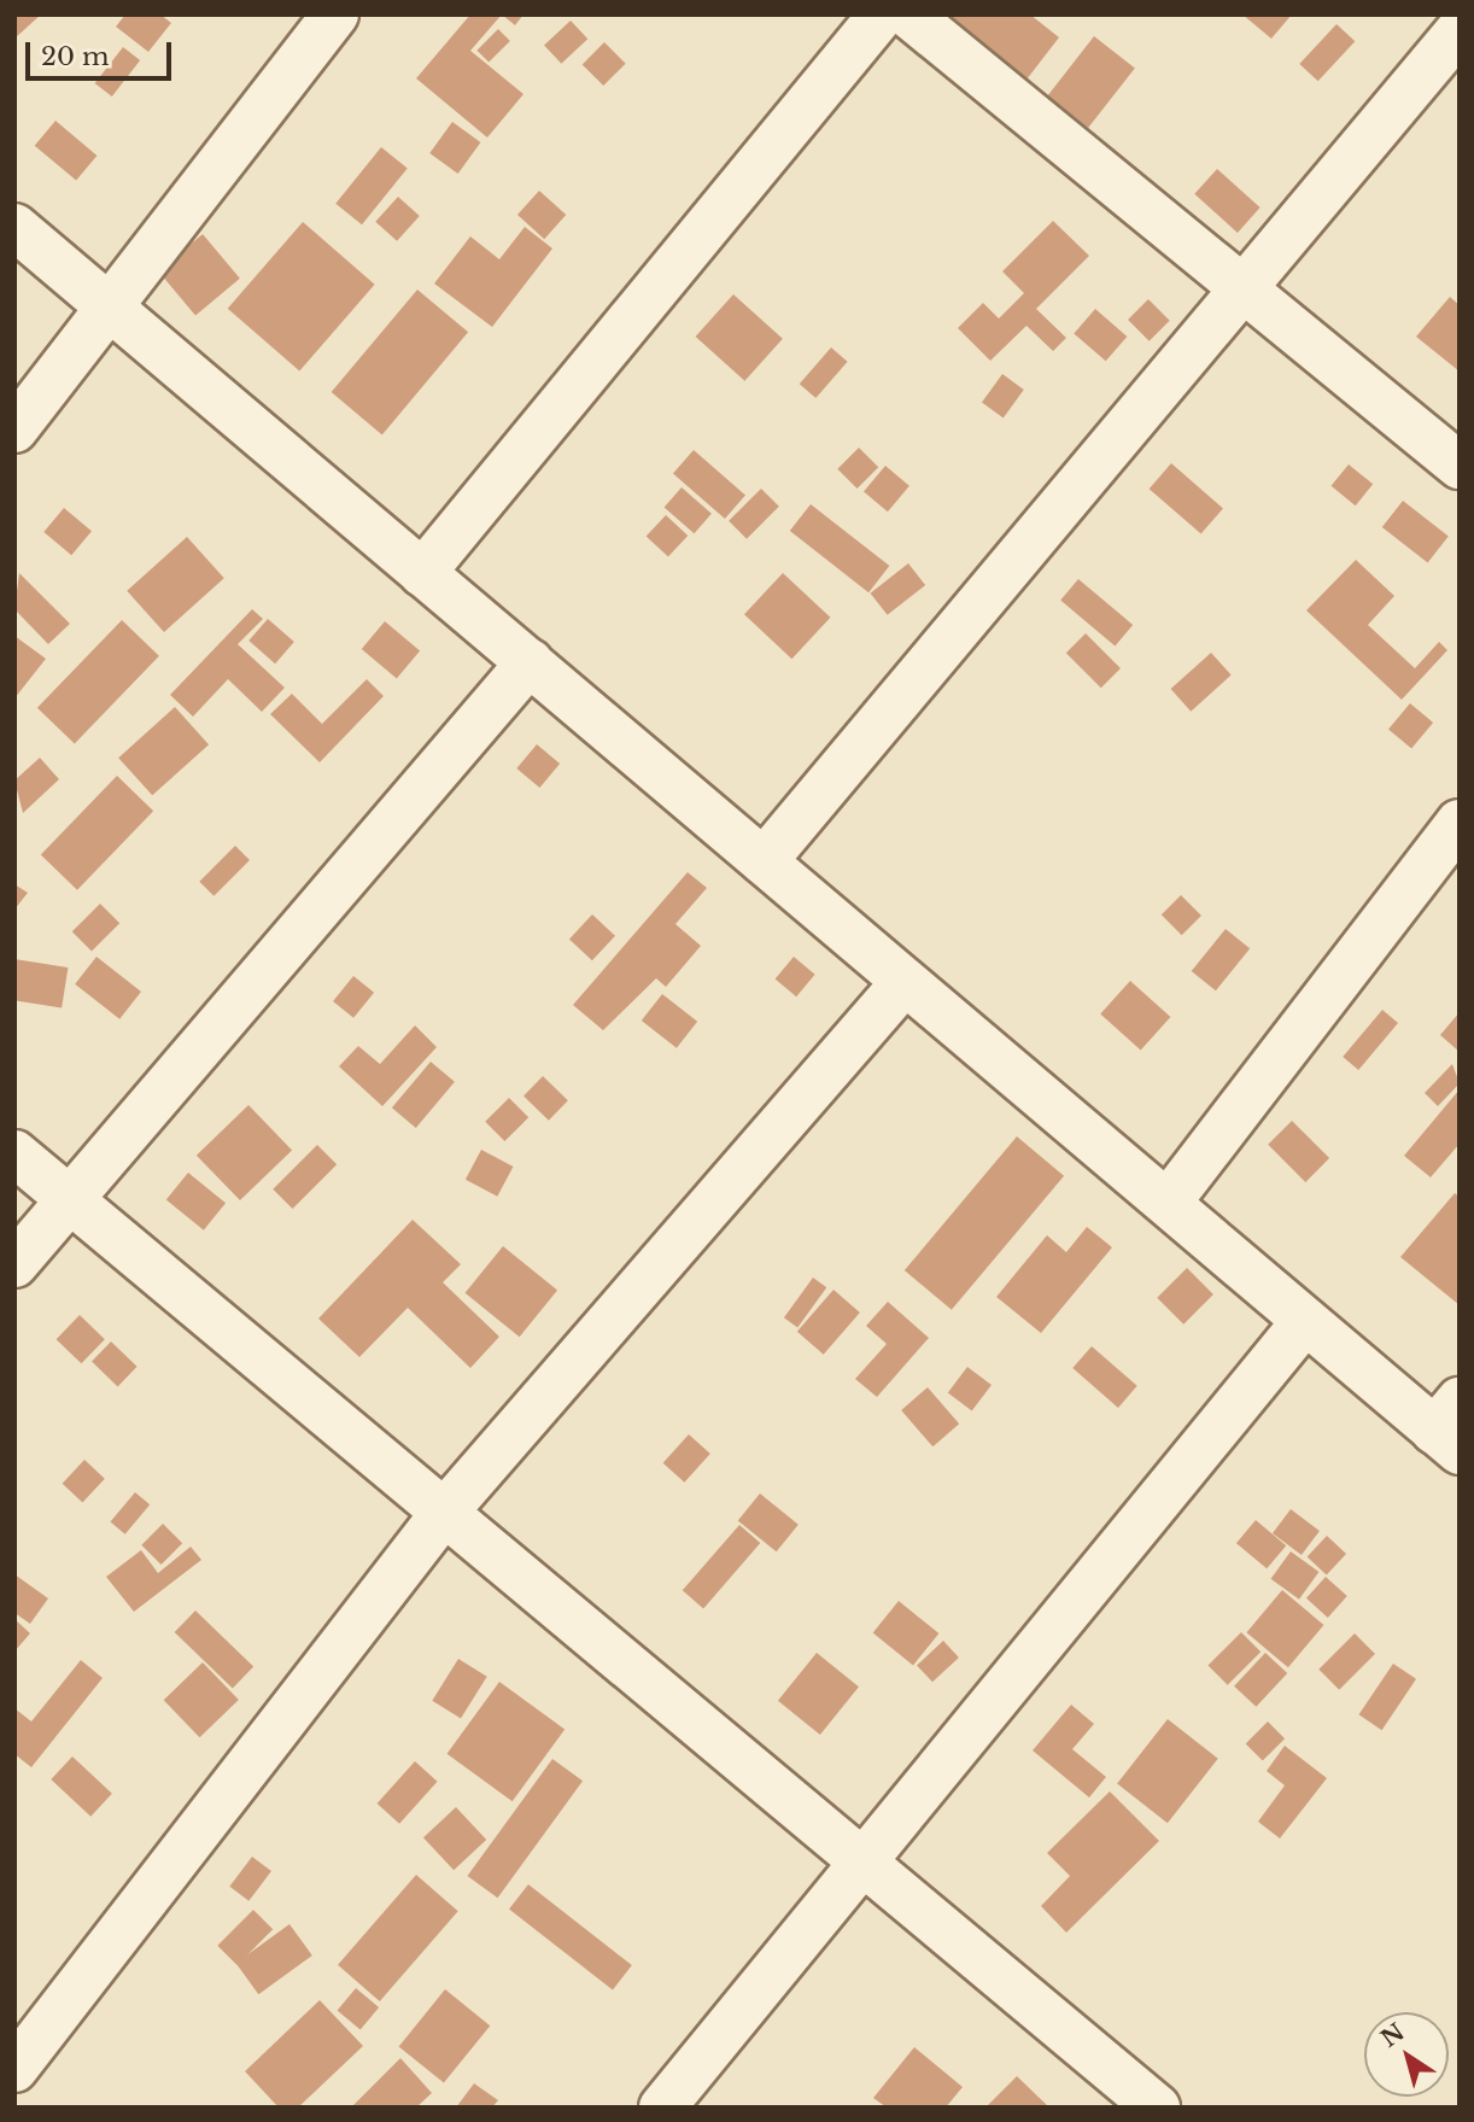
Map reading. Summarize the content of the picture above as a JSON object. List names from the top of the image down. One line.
{"scale_bar":"20 m","north":"top left"}
